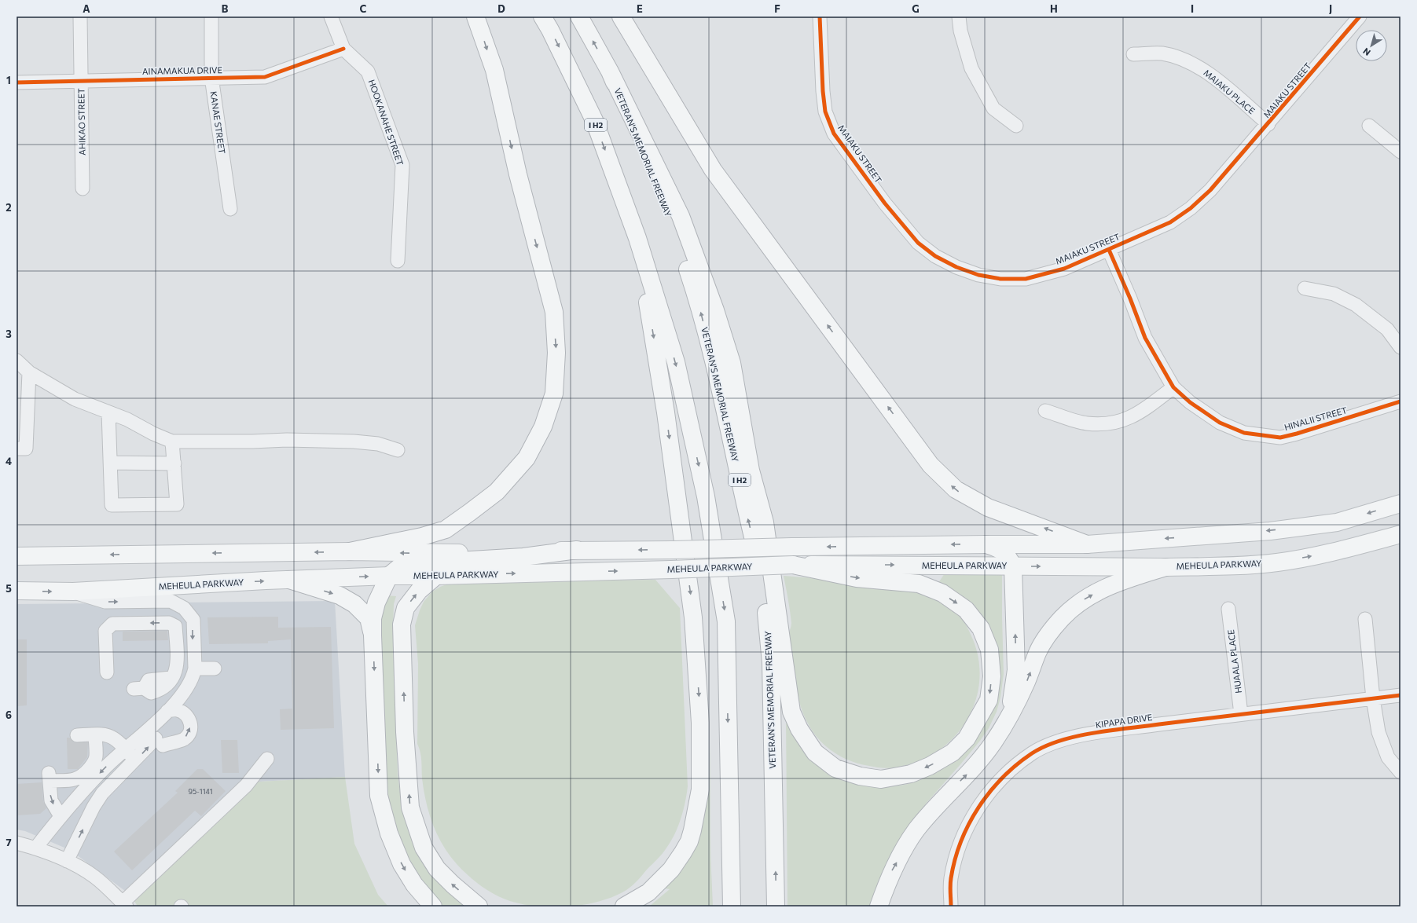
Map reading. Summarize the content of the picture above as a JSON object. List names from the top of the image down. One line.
{"streets":{"main road":["I H2","VETERAN'S MEMORIAL FREEWAY","MEHEULA PARKWAY"],"street":["AINAMAKUA DRIVE","MAIAKU STREET","MAIAKU PLACE","AHIKAO STREET","KANAE STREET","HOOKANAHE STREET","HINALII STREET","HUAALA PLACE","KIPAPA DRIVE"]},"crossings":[["AINAMAKUA DRIVE","AHIKAO STREET"],["AINAMAKUA DRIVE","KANAE STREET"],["AINAMAKUA DRIVE","HOOKANAHE STREET"],["MAIAKU STREET","MAIAKU PLACE"],["MAIAKU STREET","HINALII STREET"],["HUAALA PLACE","KIPAPA DRIVE"]],"house_numbers":["95-1141"],"north":"bottom left","grid":{"columns":["A","B","C","D","E","F","G","H","I","J"],"rows":["1","2","3","4","5","6","7"]}}
